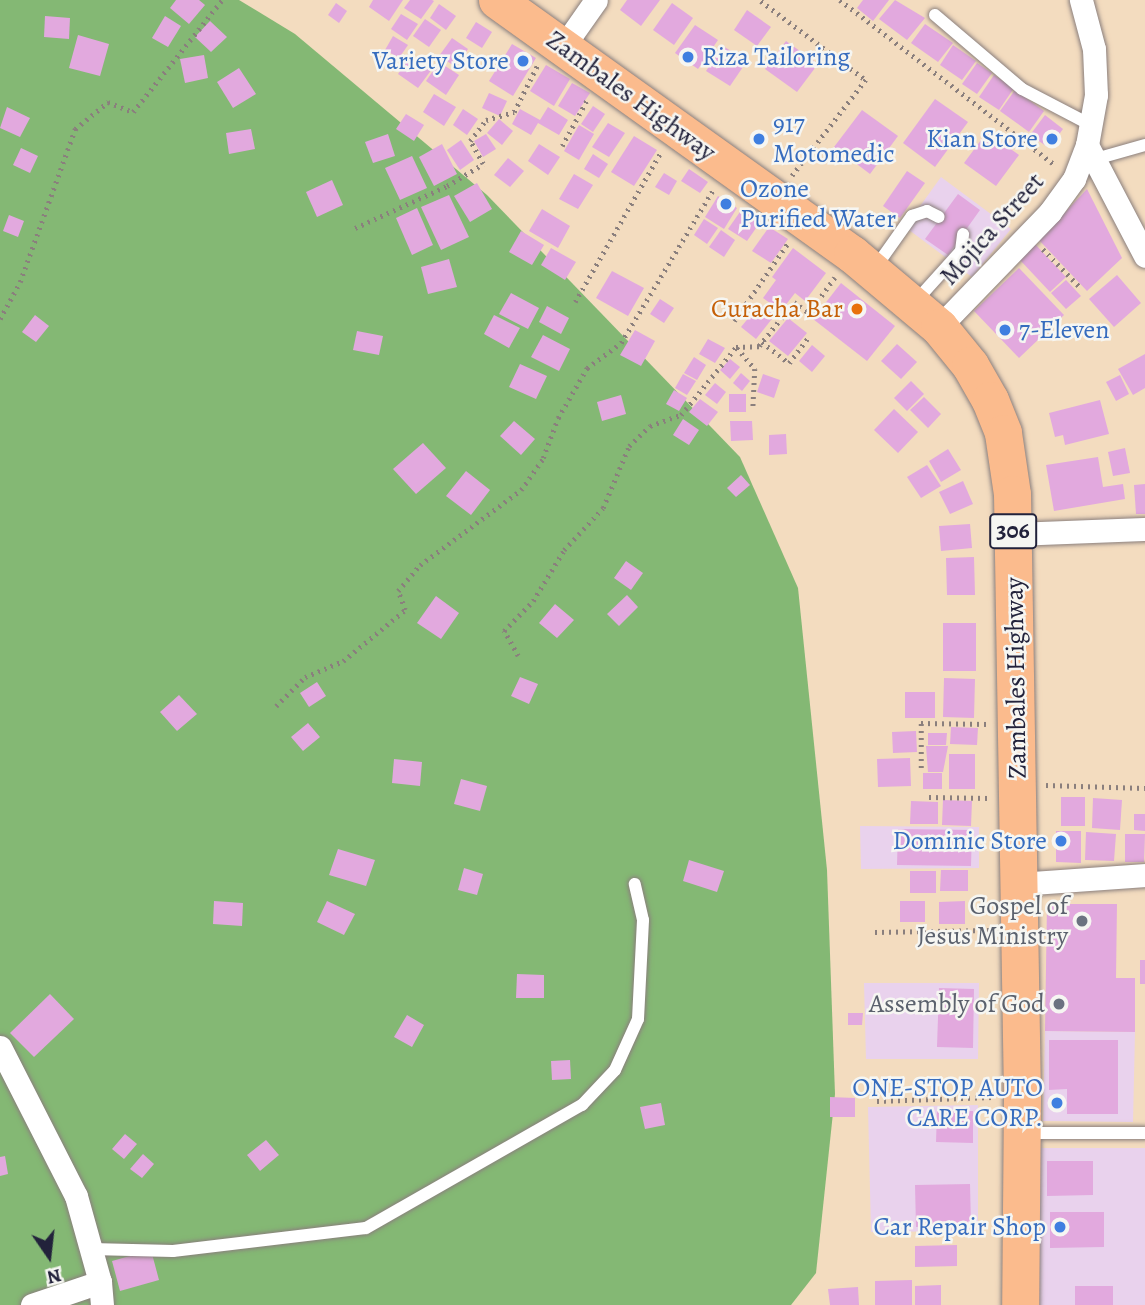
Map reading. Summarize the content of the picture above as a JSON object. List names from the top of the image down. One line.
{"streets":{"main road":["Zambales Highway","306"],"street":["Mojica Street"]},"crossings":[["Zambales Highway","Mojica Street"]],"places":["Riza Tailoring","Variety Store","917 Motomedic","Kian Store","Ozone Purified Water","Curacha Bar","7-Eleven","Dominic Store","Gospel of Jesus Ministry","Assembly of God","ONE-STOP AUTO CARE CORP.","Car Repair Shop"],"north":"bottom"}
